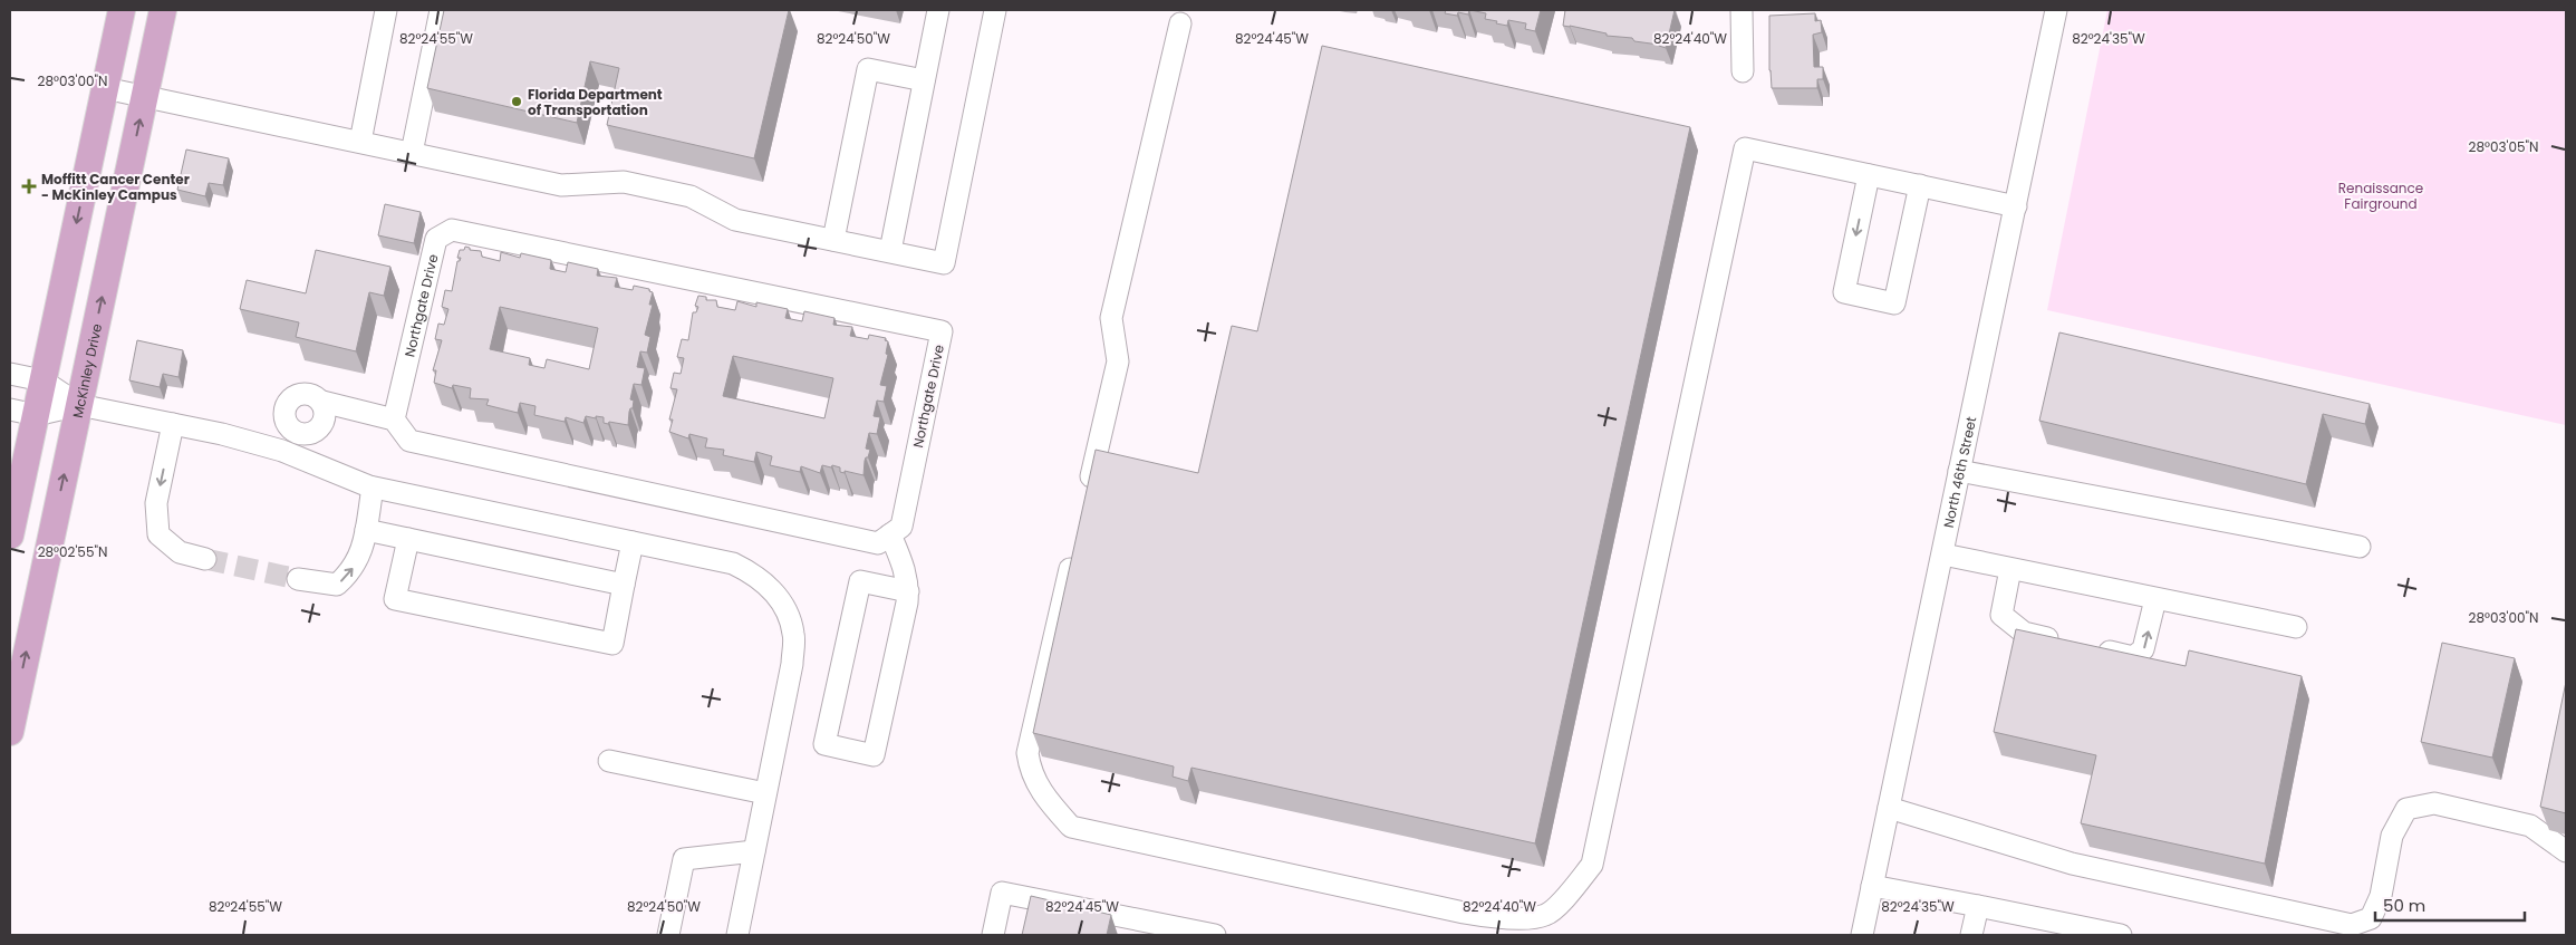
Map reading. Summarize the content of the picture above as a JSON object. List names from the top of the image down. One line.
{"streets":{"main road":["McKinley Drive"],"street":["Northgate Drive","North 46th Street"]},"parks":["Renaissance Fairground"],"places":{"other":["Florida Department of Transportation"],"health":["Moffitt Cancer Center - McKinley Campus"]},"scale_bar":"50 m","coordinates":["82°24'55\"W","82°24'50\"W","82°24'45\"W","82°24'40\"W","82°24'35\"W","28°03'00\"N","28°03'05\"N","28°02'55\"N"]}
